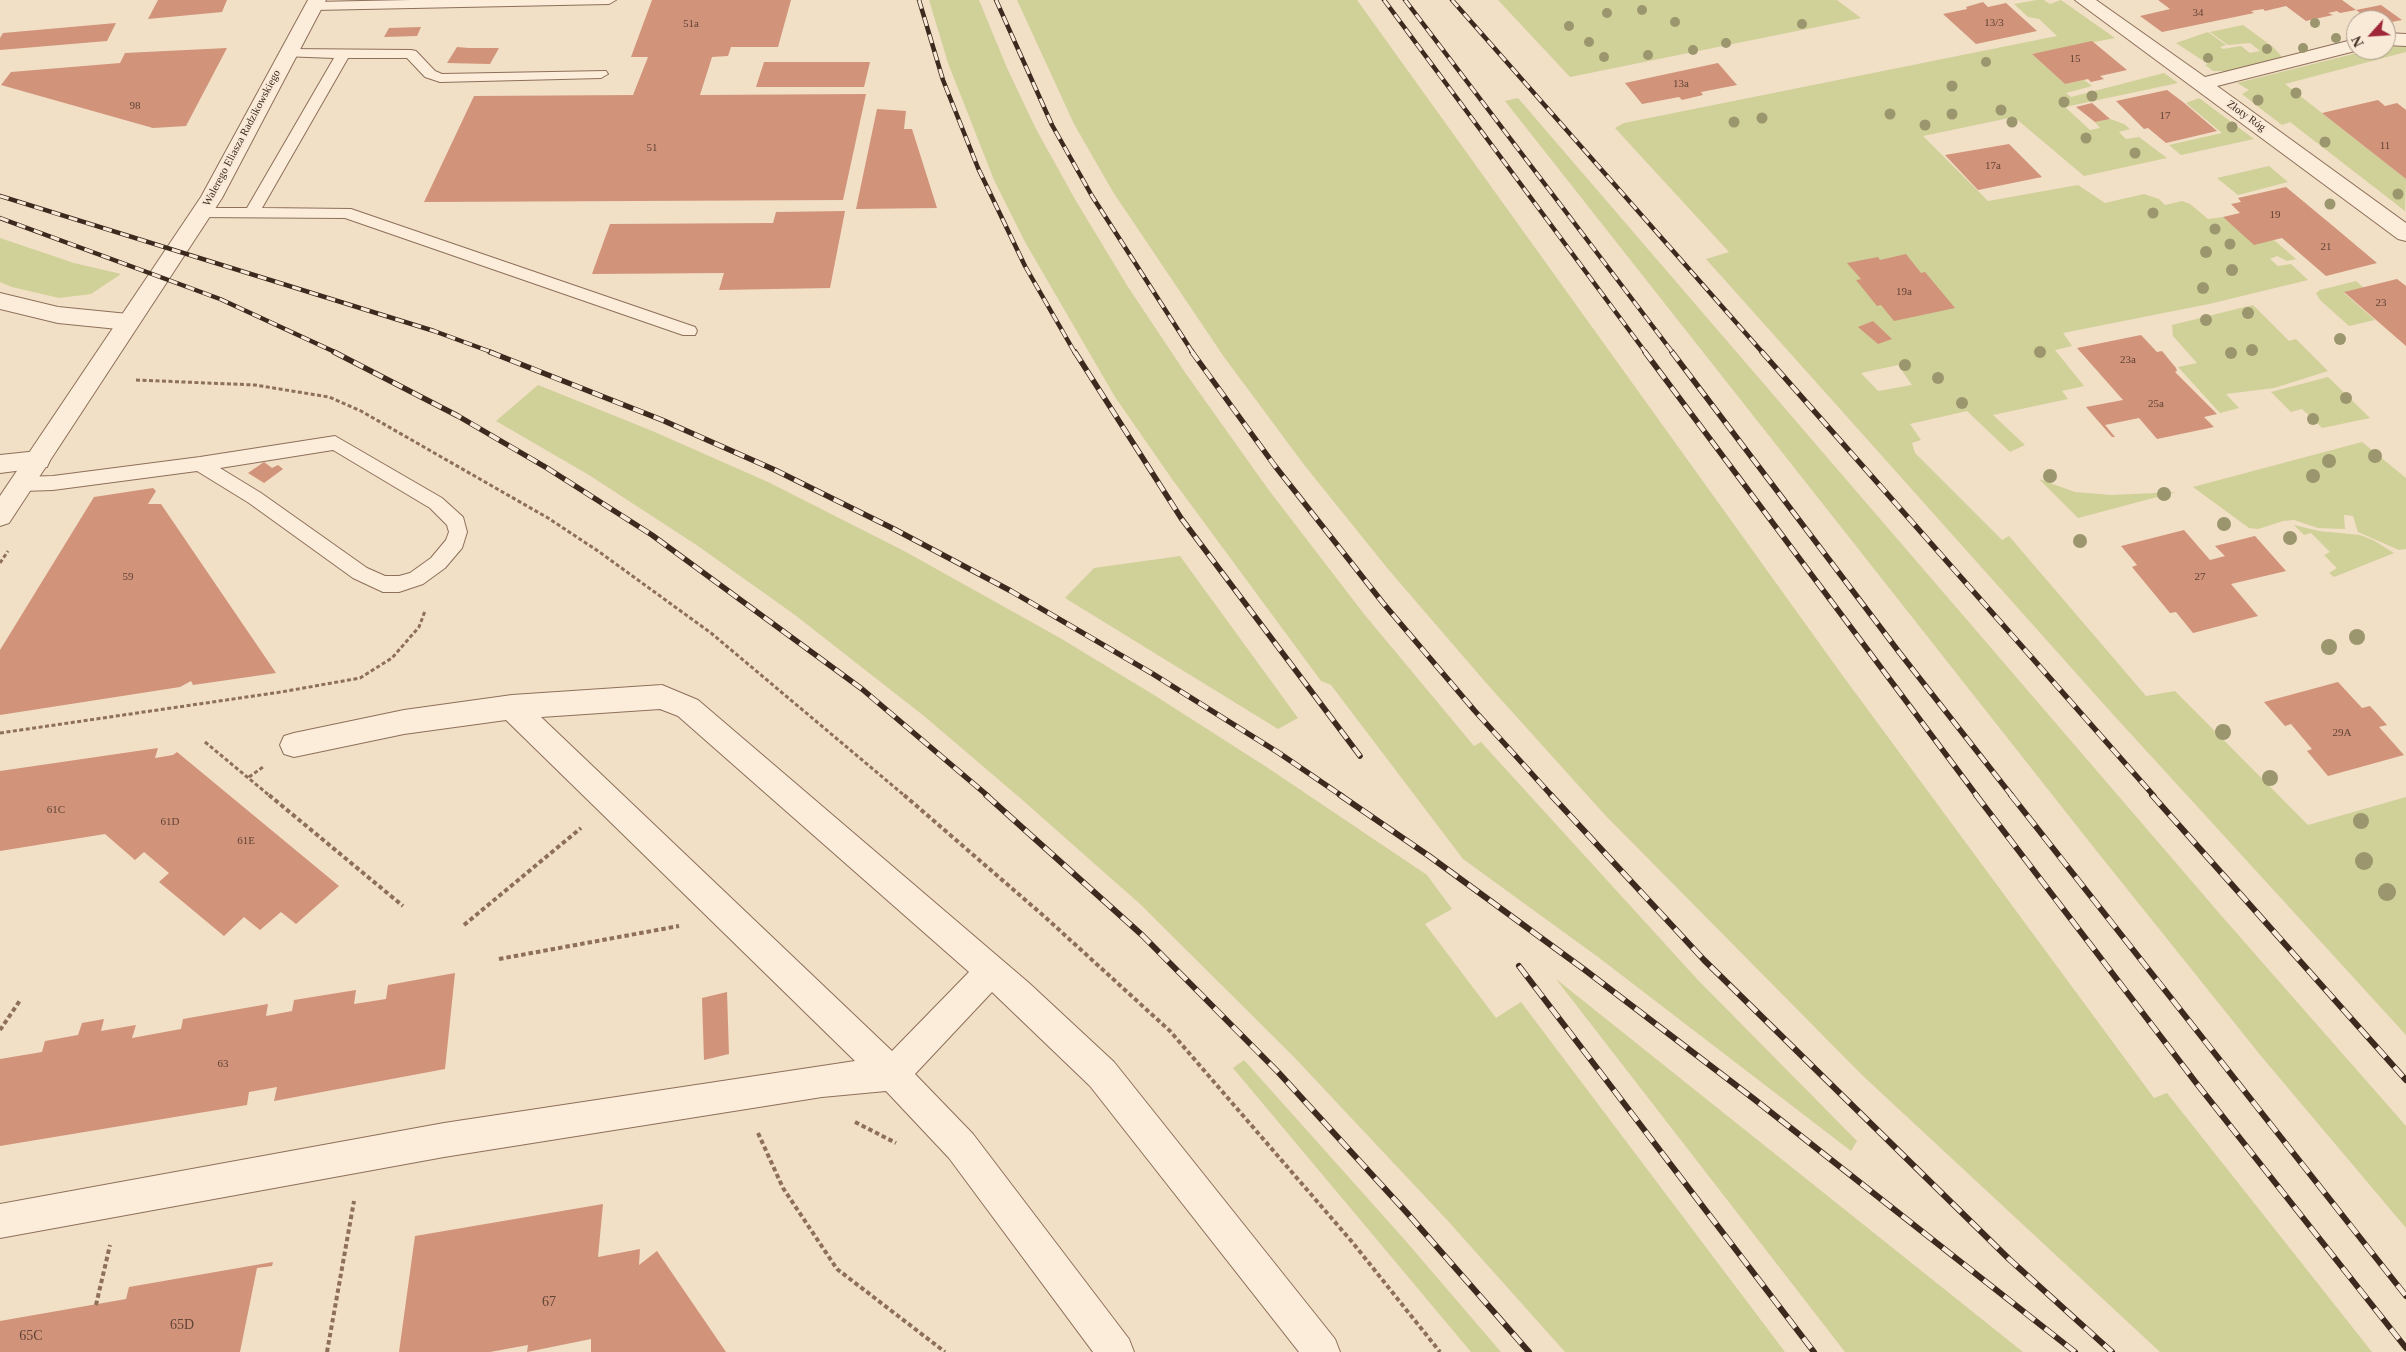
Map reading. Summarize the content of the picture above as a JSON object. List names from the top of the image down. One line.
{"streets":{"street":["Złoty Róg","Walerego Eliasza Radzikowskiego"]},"house_numbers":["34","13/3","51a","15","13a","98","17","11","51","17a","19","21","19a","23","23a","25a","59","27","29A","61C","61D","61E","63","67","65D","65C"],"north":"bottom left"}
